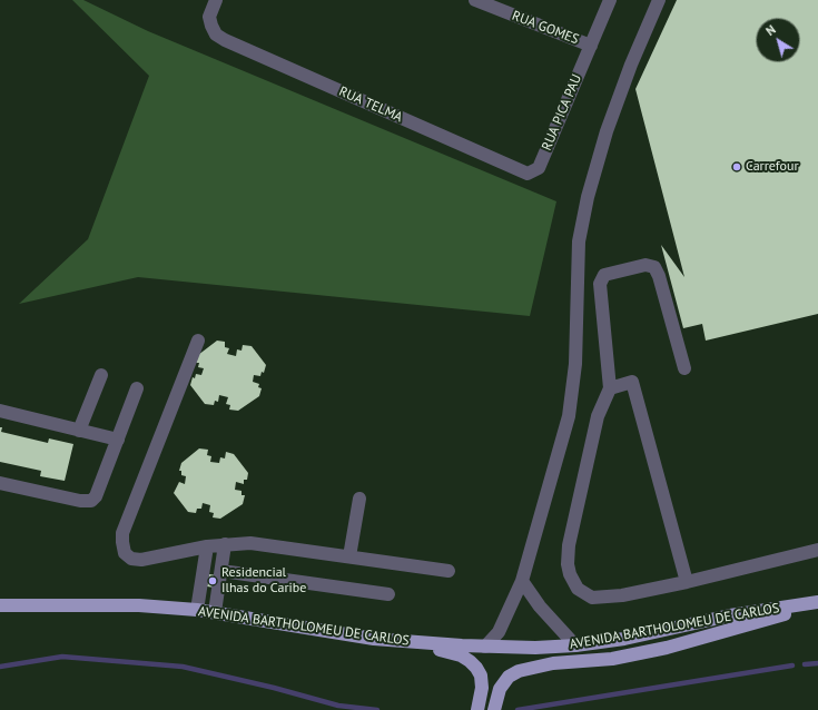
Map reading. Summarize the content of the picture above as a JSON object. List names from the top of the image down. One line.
{"streets":{"main road":["AVENIDA BARTHOLOMEU DE CARLOS"],"street":["RUA GOMES","RUA TELMA","RUA PICA PAU"]},"crossings":[["RUA GOMES","RUA PICA PAU"],["RUA TELMA","RUA PICA PAU"]],"places":["Carrefour","Residencial Ilhas do Caribe"],"north":"top left"}
